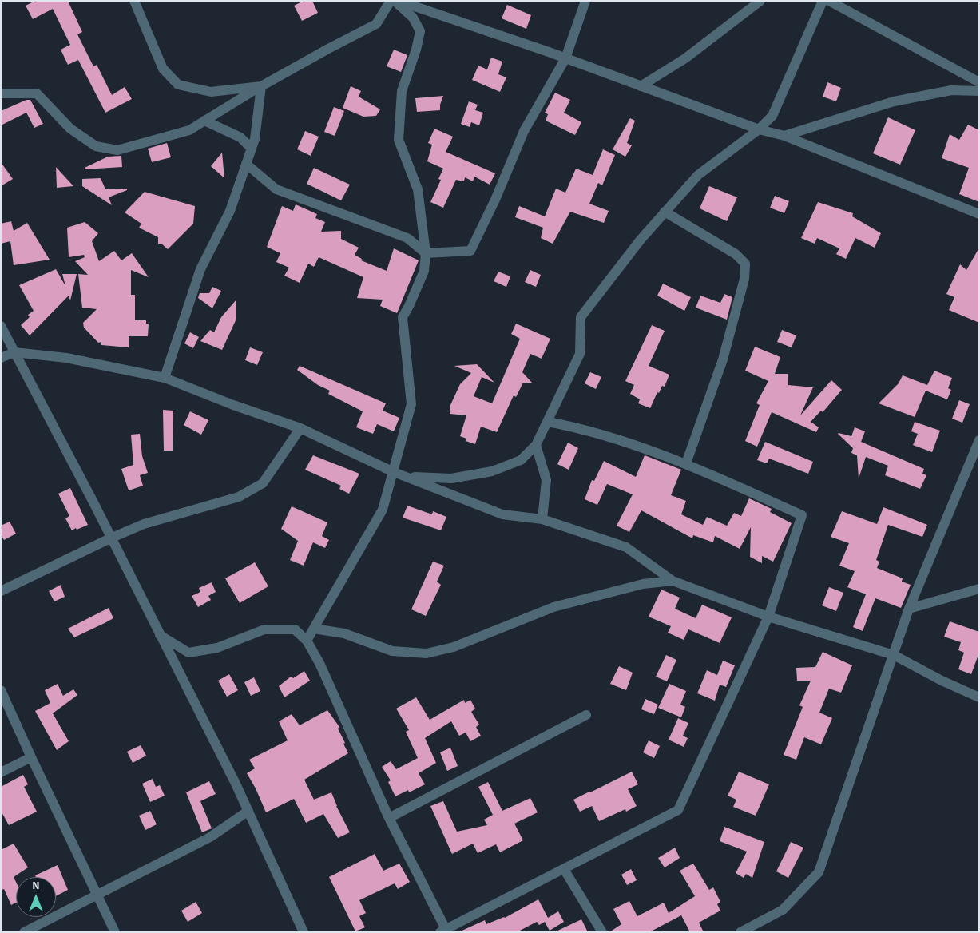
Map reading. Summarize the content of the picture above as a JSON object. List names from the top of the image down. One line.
{"north":"top"}
